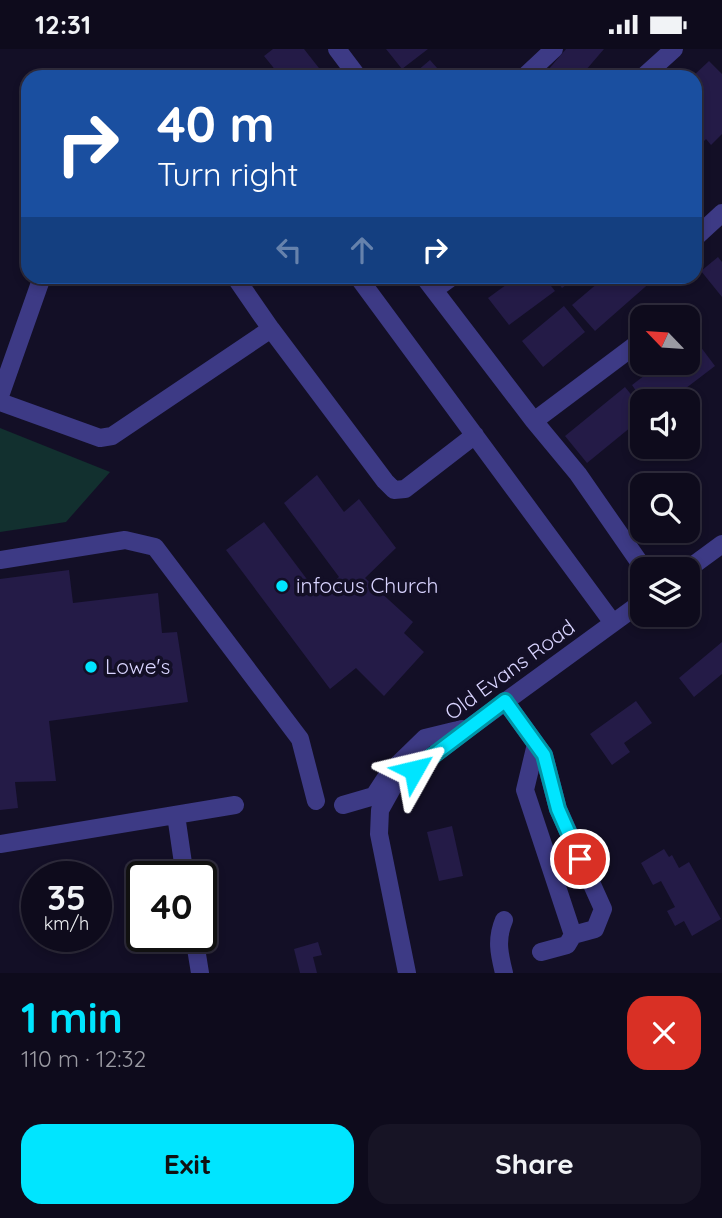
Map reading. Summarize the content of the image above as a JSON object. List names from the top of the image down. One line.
{"streets":{"street":["Old Evans Road"]},"places":["infocus Church","Lowe's"],"north":"top left","page":{"status":"12:31","turn":["40 m","Turn right"],"speed":"35 km/h","limit":"40","heading":["1 min","110 m · 12:32"],"buttons":["Exit","Share"]}}
